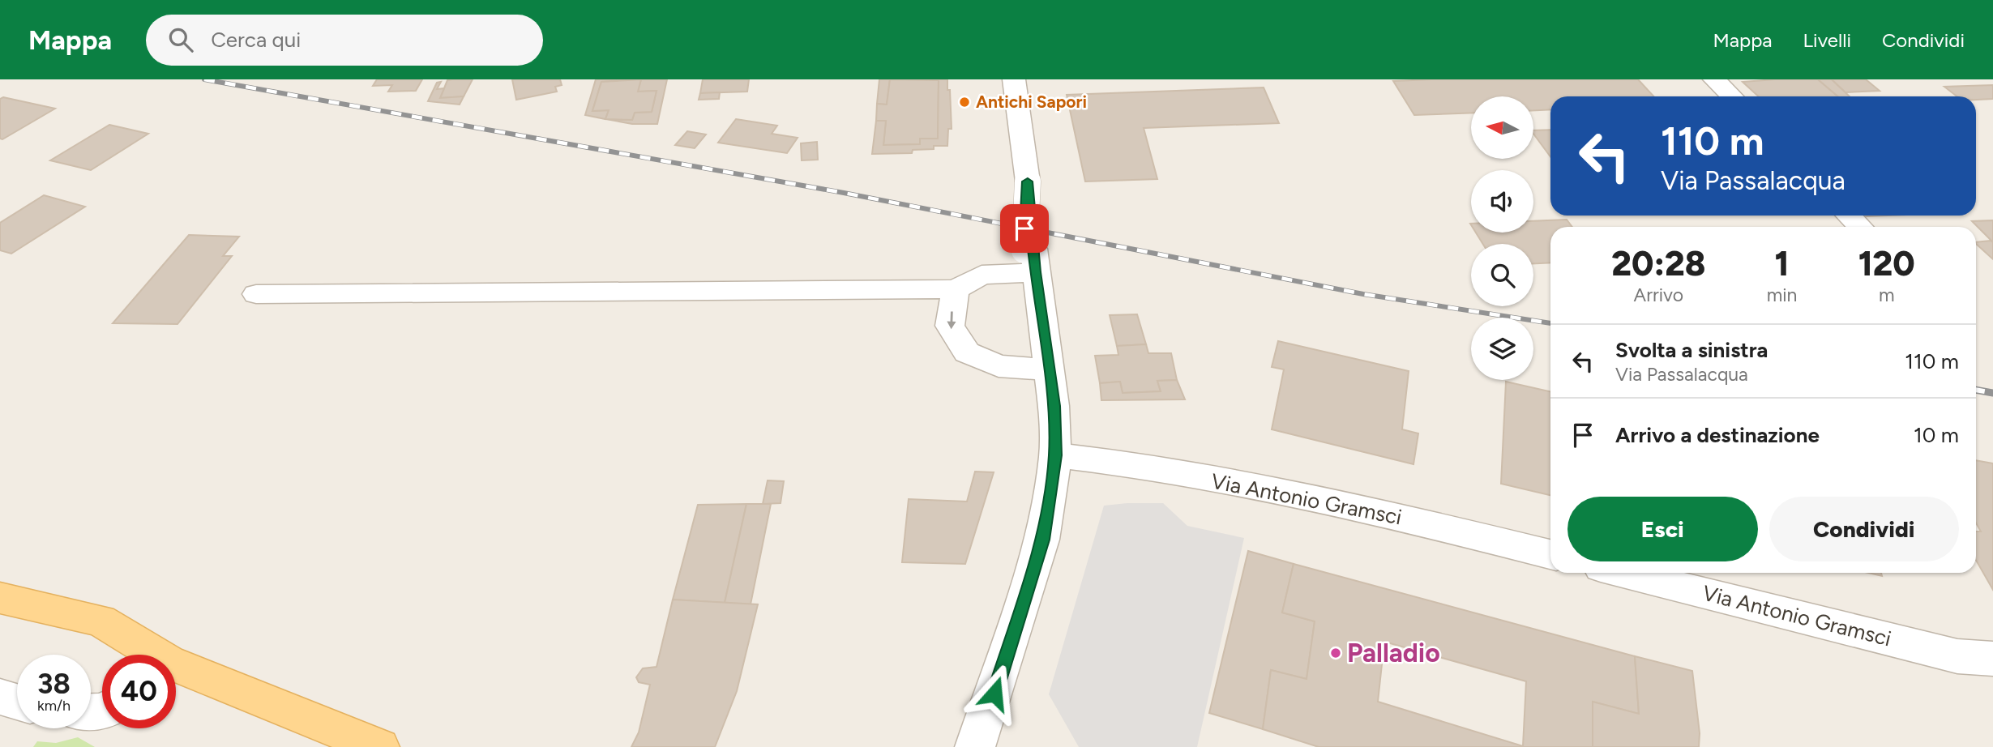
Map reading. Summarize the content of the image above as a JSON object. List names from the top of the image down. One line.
{"streets":{"street":["Via Antonio Gramsci"]},"places":["Antichi Sapori","Palladio"],"north":"left","page":{"header":"Mappa","search":"Cerca qui","nav":["Mappa","Livelli","Condividi"],"turn":["110 m","Via Passalacqua"],"eta":["20:28","Arrivo","1","min","120","m"],"list":[{"name":"Svolta a sinistra","note":"Via Passalacqua","value":"110 m"},{"name":"Arrivo a destinazione","value":"10 m"}],"buttons":["Esci","Condividi"],"speed":"38 km/h","limit":"40"}}
